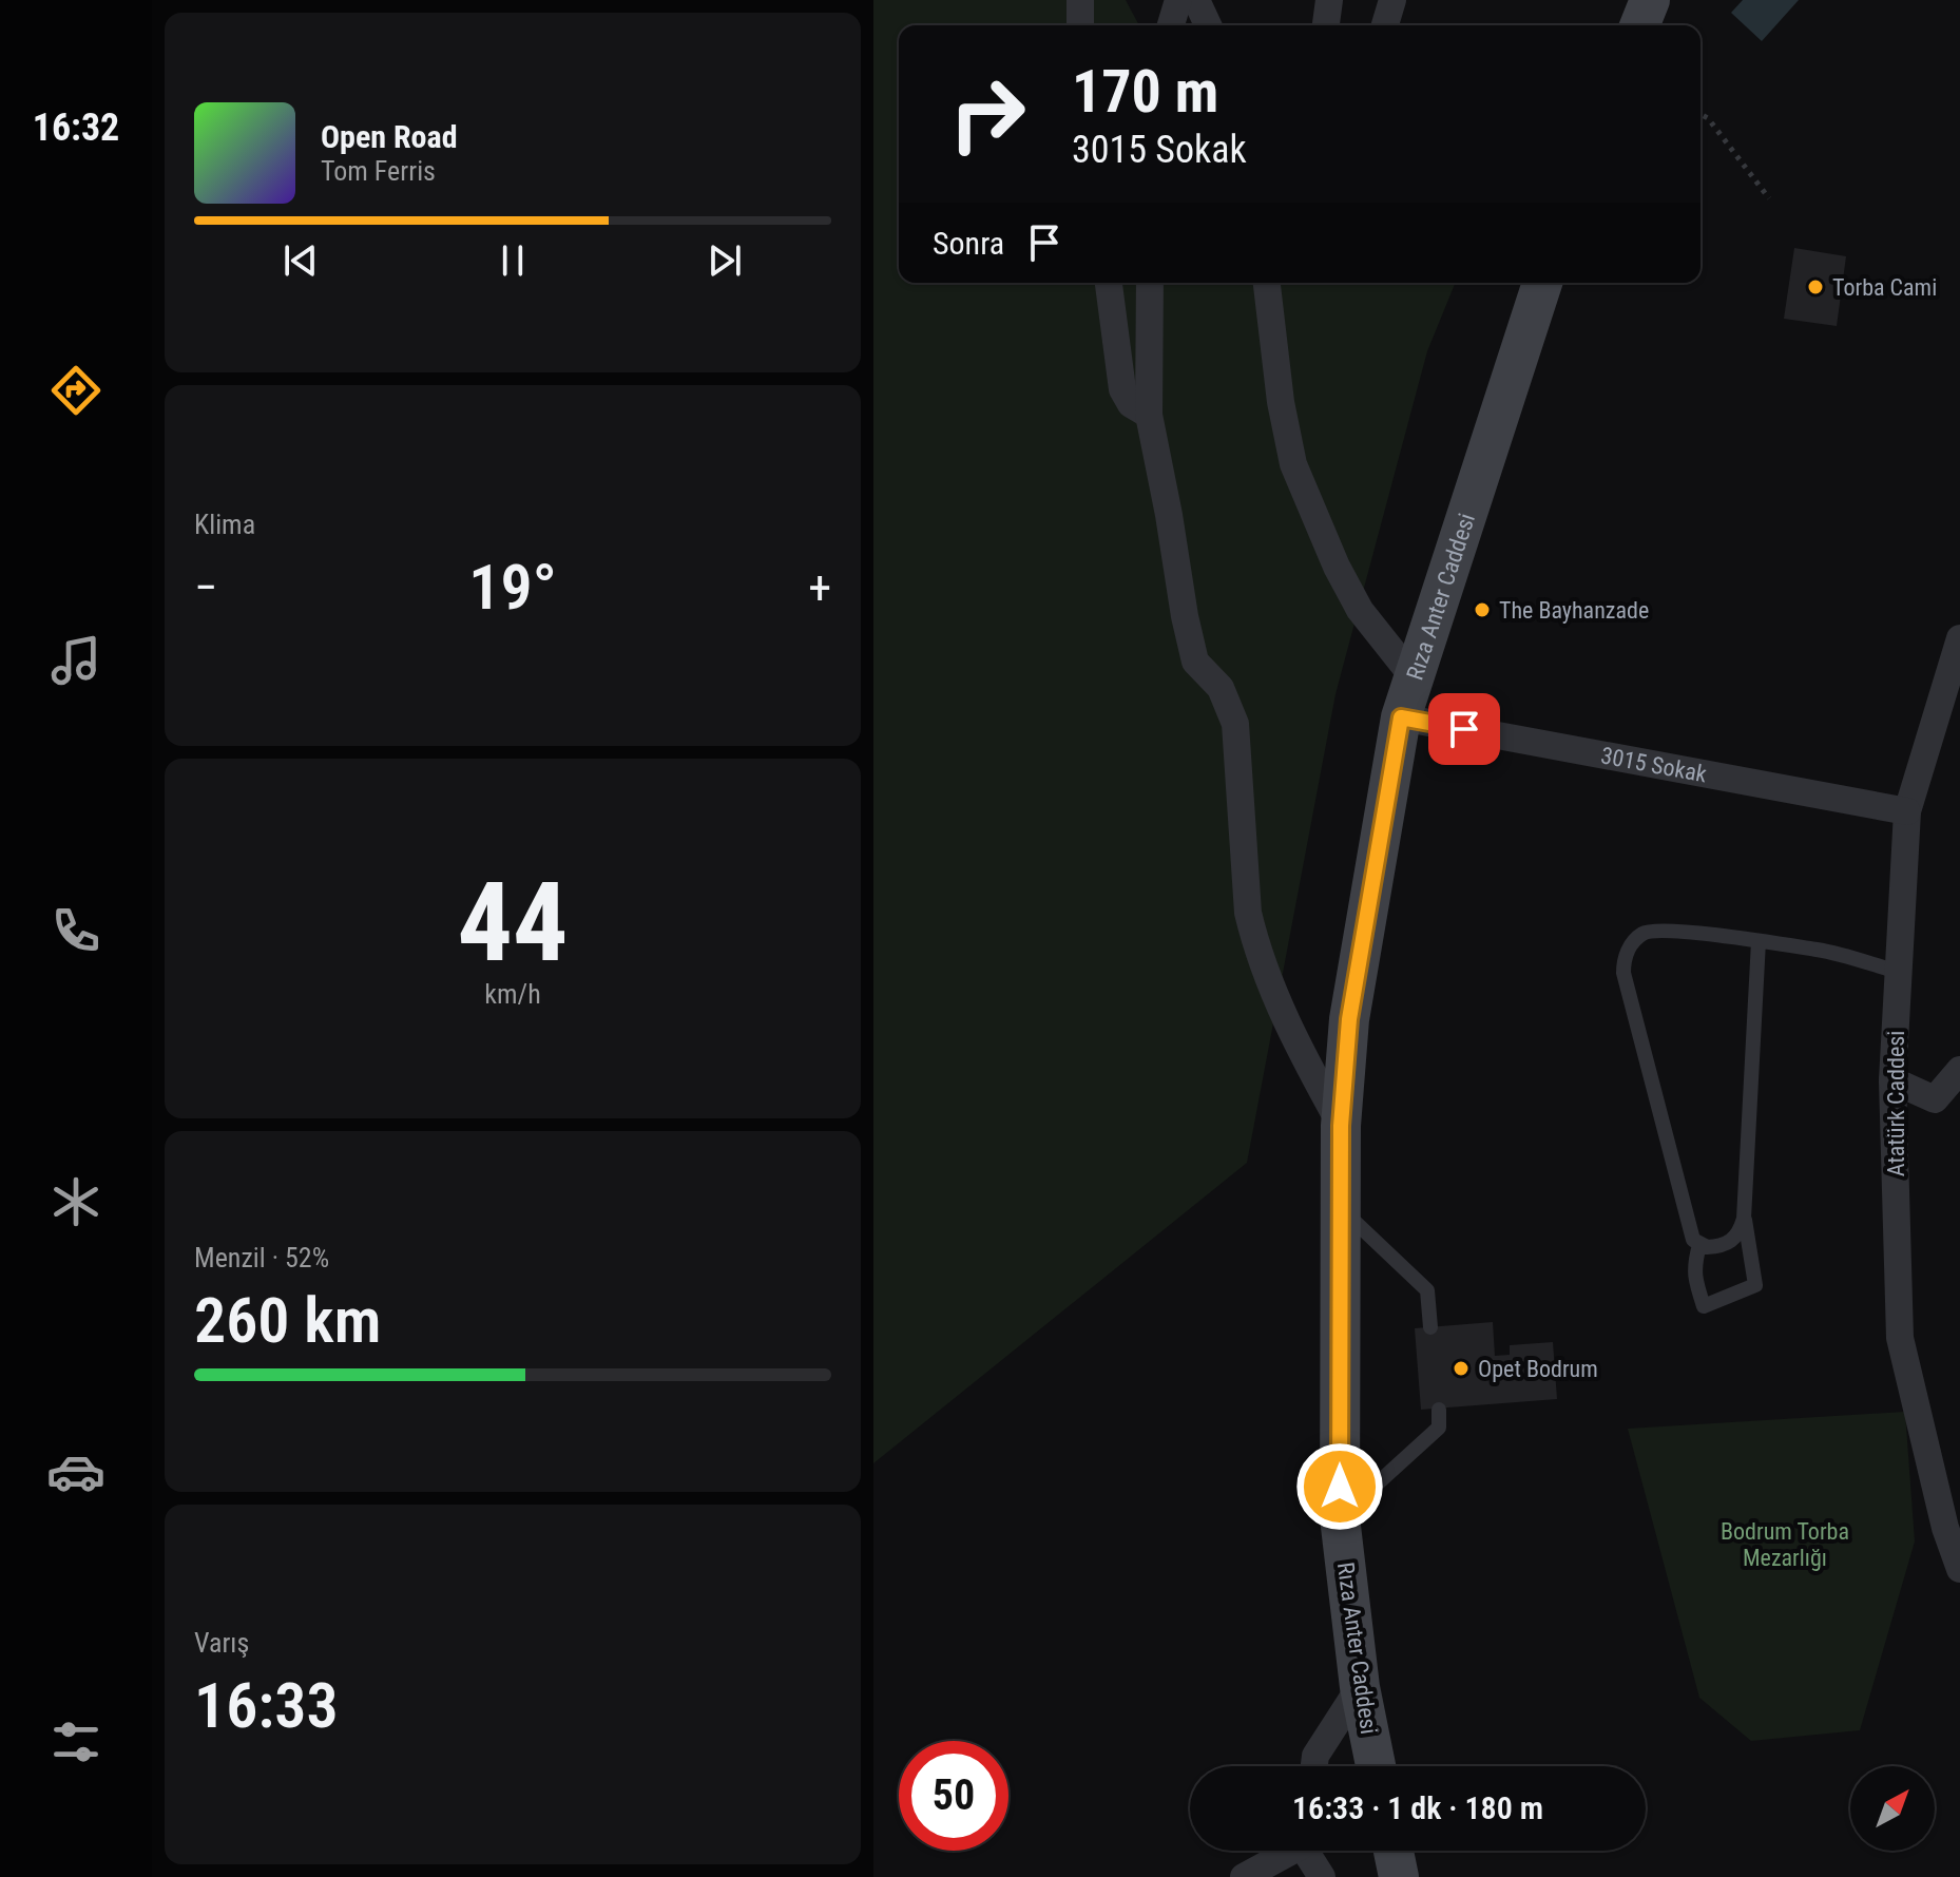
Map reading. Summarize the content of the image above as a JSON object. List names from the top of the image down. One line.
{"streets":{"main road":["Rıza Anter Caddesi"],"street":["3015 Sokak","Atatürk Caddesi"]},"crossings":[["Rıza Anter Caddesi","3015 Sokak"],["3015 Sokak","Atatürk Caddesi"]],"parks":["Bodrum Torba Mezarlığı"],"places":["Torba Cami","The Bayhanzade","Opet Bodrum"],"north":"top right","page":{"tabs":"16:32","turn":["170 m","3015 Sokak"],"song":["Open Road","Tom Ferris"],"then":"Sonra","tile":["Klima",["44","km/h"],["Menzil · 52%","260 km"],["Varış","16:33"]],"heat":["−","19°","+"],"limit":"50","trip":"16:33 · 1 dk · 180 m"}}
